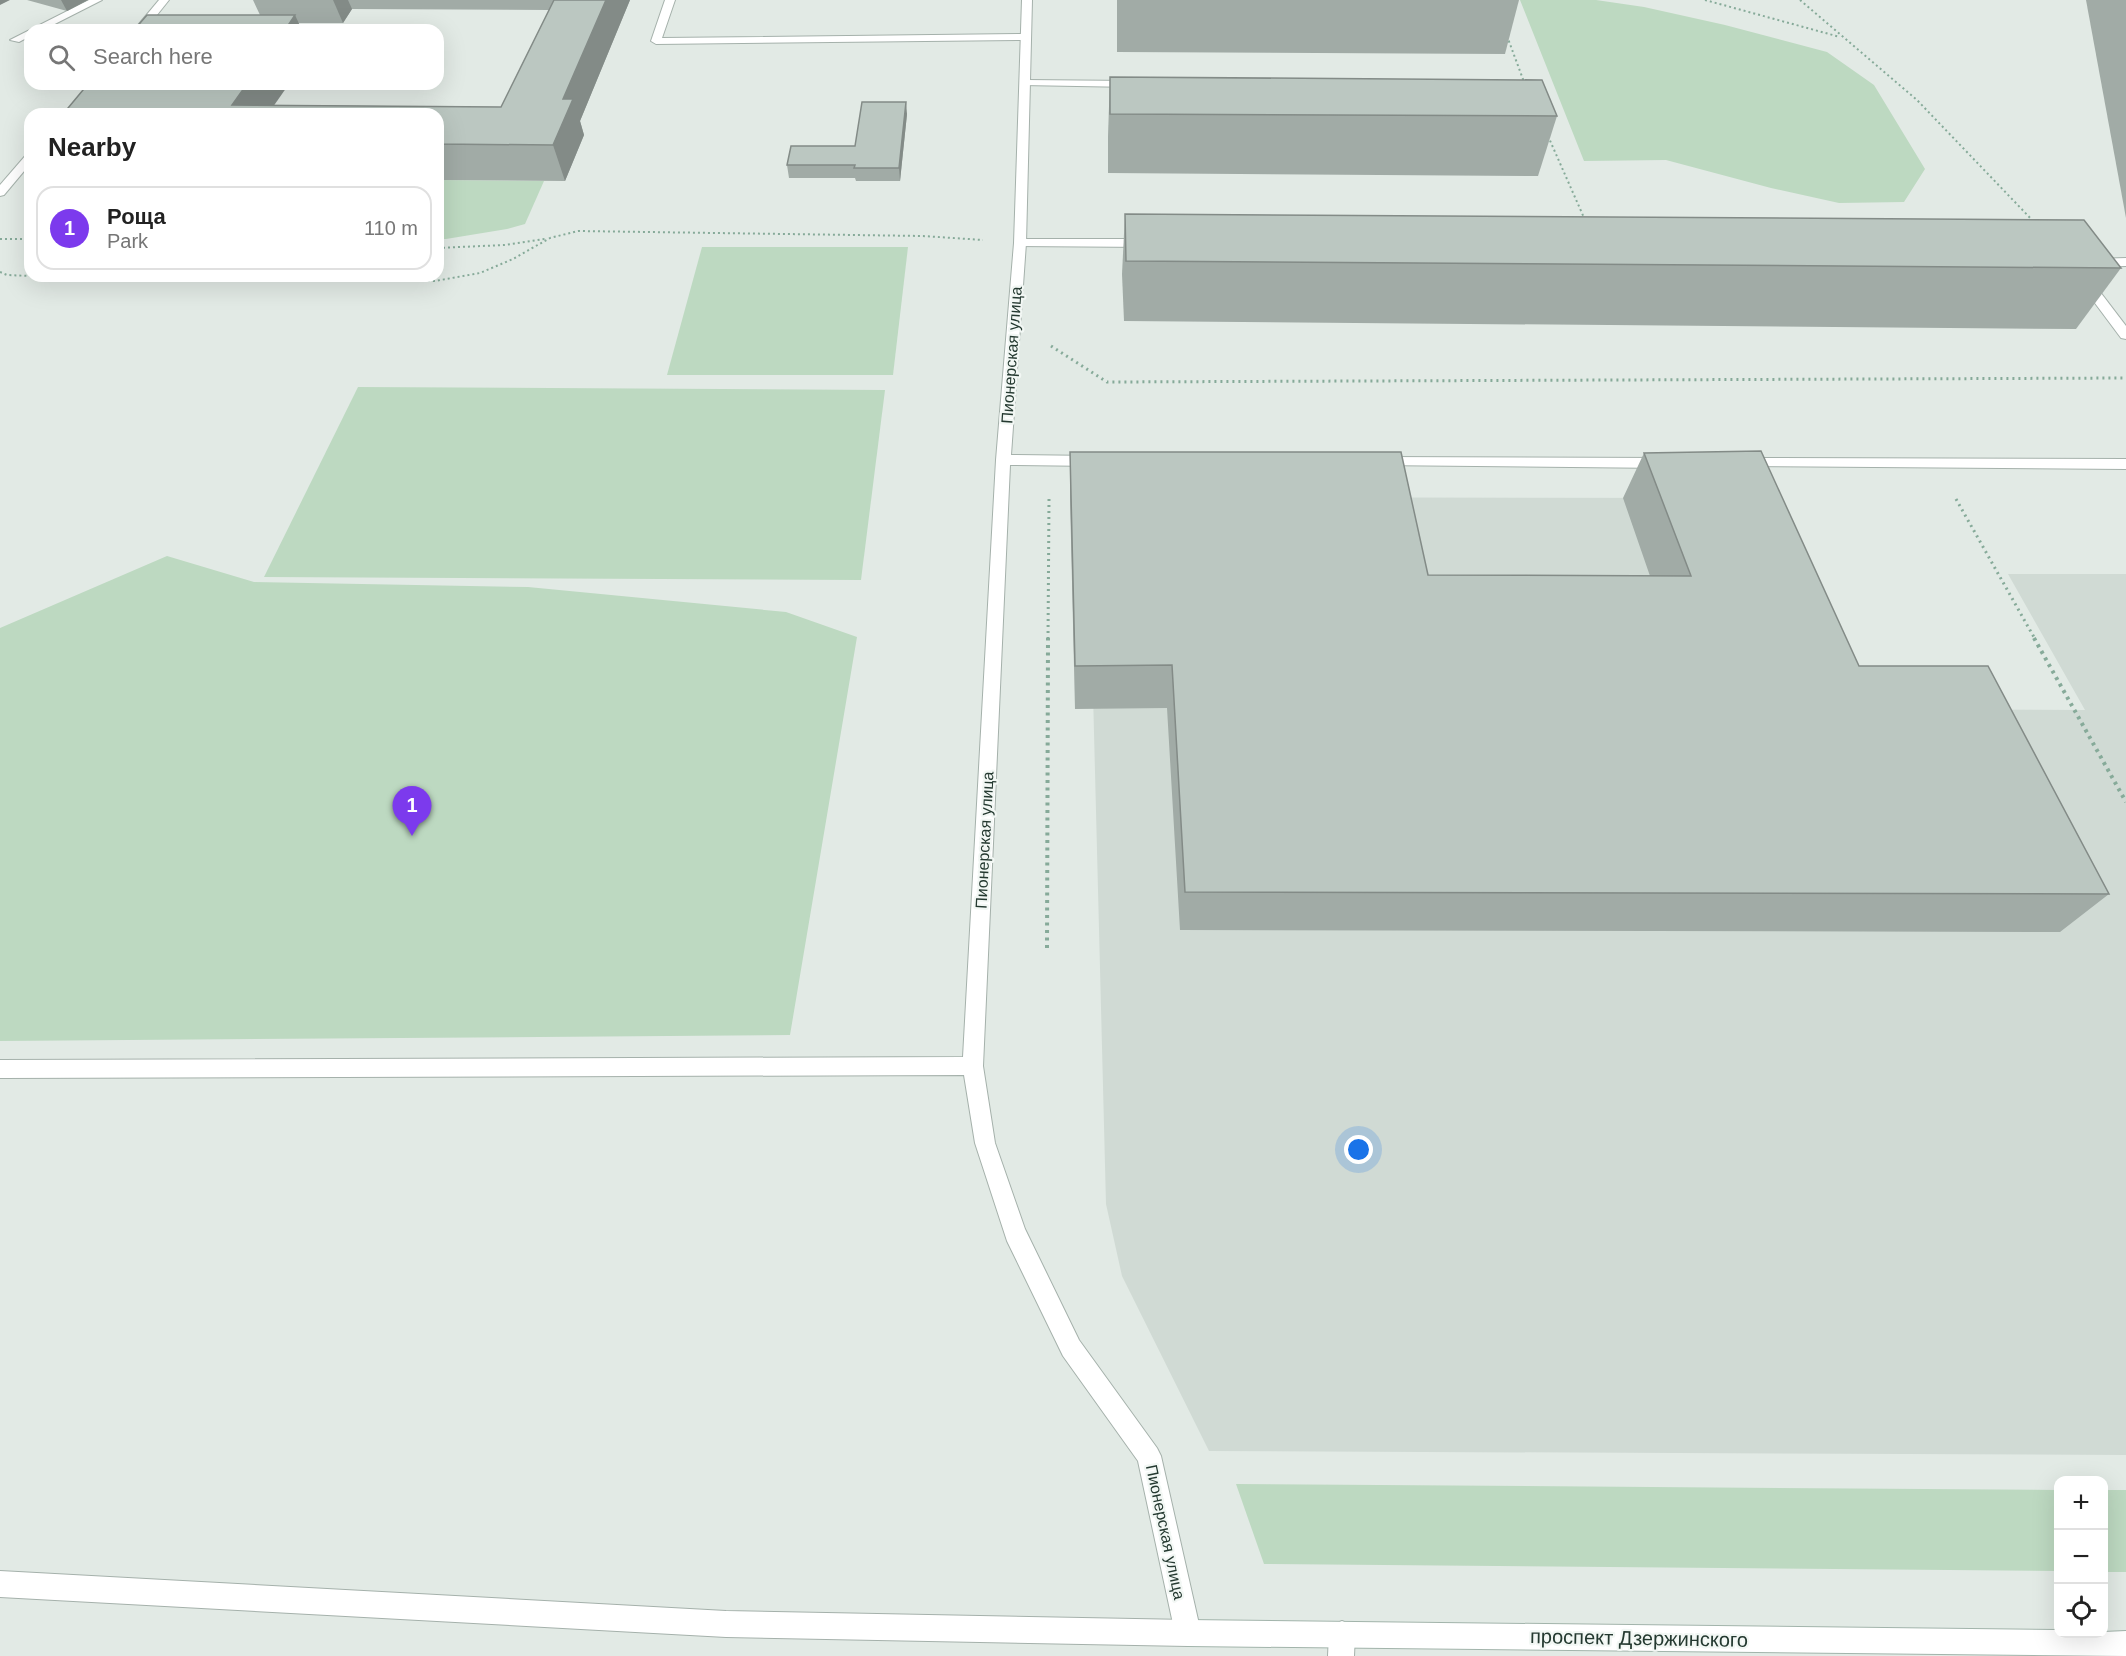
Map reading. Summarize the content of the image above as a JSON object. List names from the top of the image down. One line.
{"streets":{"street":["Пионерская улица","проспект Дзержинского"]},"crossings":[["Пионерская улица","проспект Дзержинского"]],"page":{"search":"Search here","heading":"Nearby","list":[{"mark":"1","name":"Роща","note":"Park","value":"110 m"}],"pins":"1","map_buttons":["+","−"]}}
